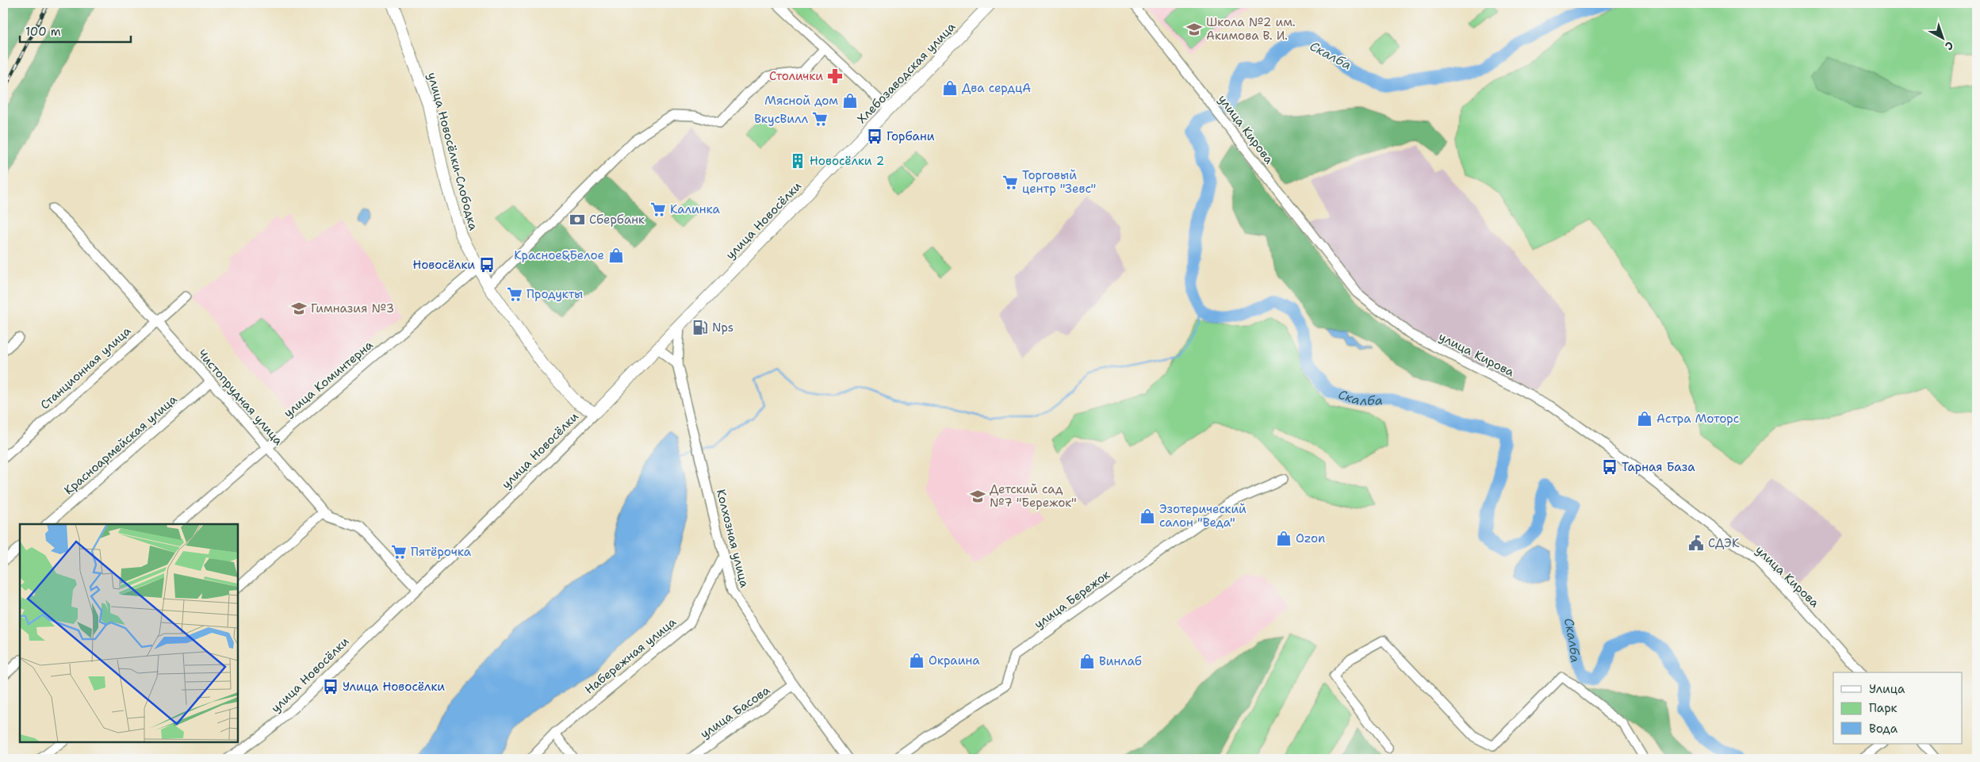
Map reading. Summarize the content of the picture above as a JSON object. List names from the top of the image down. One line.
{"streets":{"main road":["Хлебозаводская улица","улица Новосёлки-Слободка","улица Новосёлки"],"street":["улица Кирова","Станционная улица","улица Коминтерна","Чистопрудная улица","Красноармейская улица","Колхозная улица","улица Бережок","Набережная улица","улица Басова"]},"crossings":[["Хлебозаводская улица","улица Новосёлки"],["улица Новосёлки-Слободка","улица Новосёлки"],["улица Новосёлки-Слободка","улица Коминтерна"],["улица Новосёлки","Чистопрудная улица"],["улица Новосёлки","Колхозная улица"],["Станционная улица","Чистопрудная улица"],["улица Коминтерна","Чистопрудная улица"],["Чистопрудная улица","Красноармейская улица"],["Колхозная улица","Набережная улица"],["Колхозная улица","улица Басова"]],"water":["Скалба"],"places":{"school or university":["Школа №2 им. Акимова В. И.","Гимназия №3","Детский сад №7 \"Бережок\""],"pharmacy":["Столички"],"shop":["Два сердцА","Мясной дом","Красное&Белое","Астра Моторс","Эзотерический салон \"Веда\"","Ozon","Окраина","Винлаб"],"supermarket":["ВкусВилл","Торговый центр \"Зевс\"","Калинка","Продукты","Пятёрочка"],"bus stop":["Горбани","Новосёлки","Тарная База","Улица Новосёлки"],"building":["Новосёлки 2"],"bank":["Сбербанк"],"fuel station":["Nps"],"public building":["СДЭК"]},"legend":["Улица","Парк","Вода"],"scale_bar":"100 m","north":"bottom right"}
